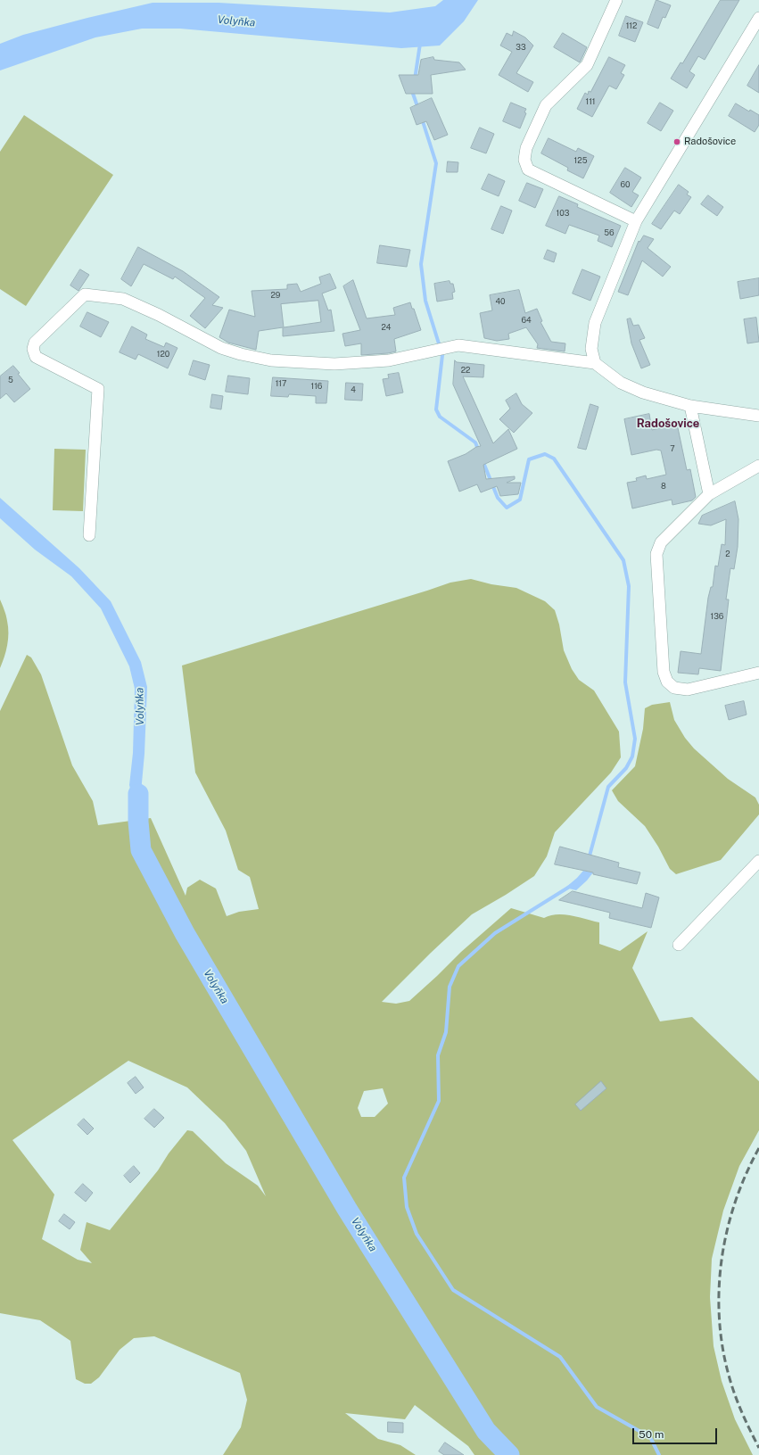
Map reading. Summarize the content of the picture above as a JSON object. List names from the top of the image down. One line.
{"districts":["Radošovice"],"water":["Volyňka"],"places":["Radošovice"],"house_numbers":["112","33","111","125","60","103","56","29","40","64","24","120","22","5","117","116","4","7","8","2","136"],"scale_bar":"50 m"}
